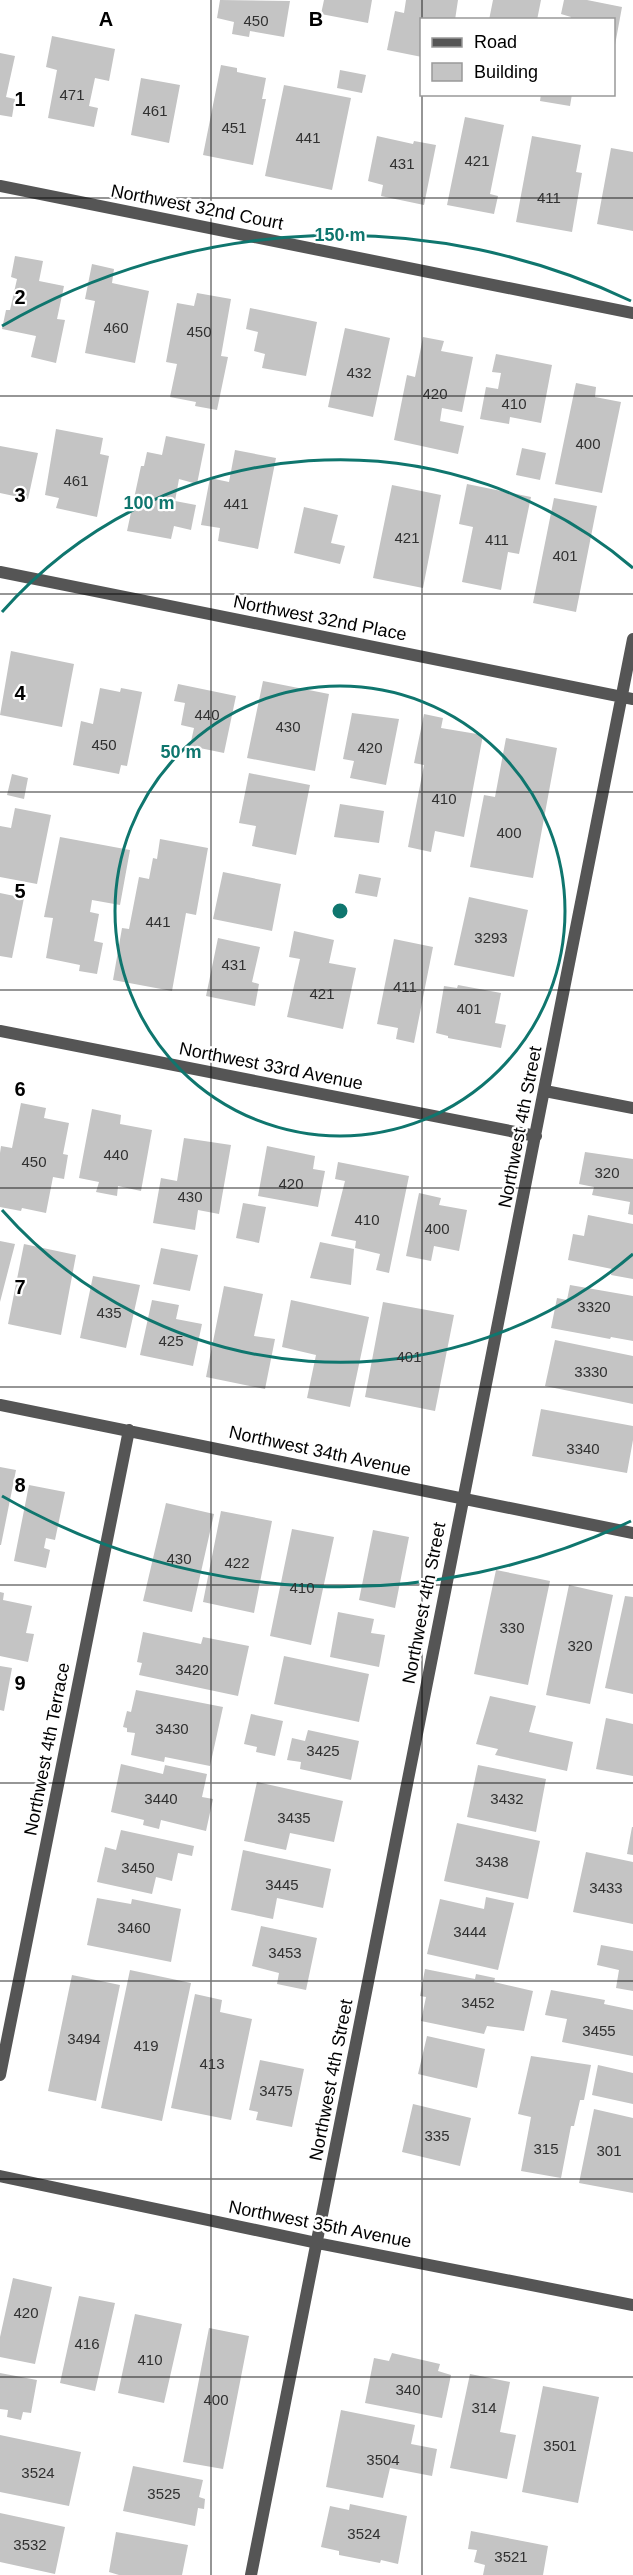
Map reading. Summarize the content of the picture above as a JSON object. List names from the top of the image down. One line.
{"streets":{"street":["Northwest 32nd Court","Northwest 32nd Place","Northwest 33rd Avenue","Northwest 4th Street","Northwest 34th Avenue","Northwest 4th Terrace","Northwest 35th Avenue"]},"crossings":[["Northwest 32nd Place","Northwest 4th Street"],["Northwest 33rd Avenue","Northwest 4th Street"],["Northwest 4th Street","Northwest 34th Avenue"],["Northwest 4th Street","Northwest 35th Avenue"],["Northwest 34th Avenue","Northwest 4th Terrace"]],"house_numbers":["450","471","461","451","441","421","431","411","460","450","432","420","410","400","461","441","421","411","401","440","430","450","420","410","400","441","3293","431","411","421","401","440","450","320","420","430","410","400","3320","435","425","401","3330","3340","430","422","410","330","320","3420","3430","3425","3440","3432","3435","3438","3450","3445","3433","3460","3444","3453","3452","3455","3494","419","413","3475","335","315","301","420","416","410","340","400","314","3501","3504","3524","3525","3524","3532","3521"],"legend":["Road","Building"],"grid":{"columns":["A","B"],"rows":["1","2","3","4","5","6","7","8","9"]},"rings":["150 m","100 m","50 m"]}
